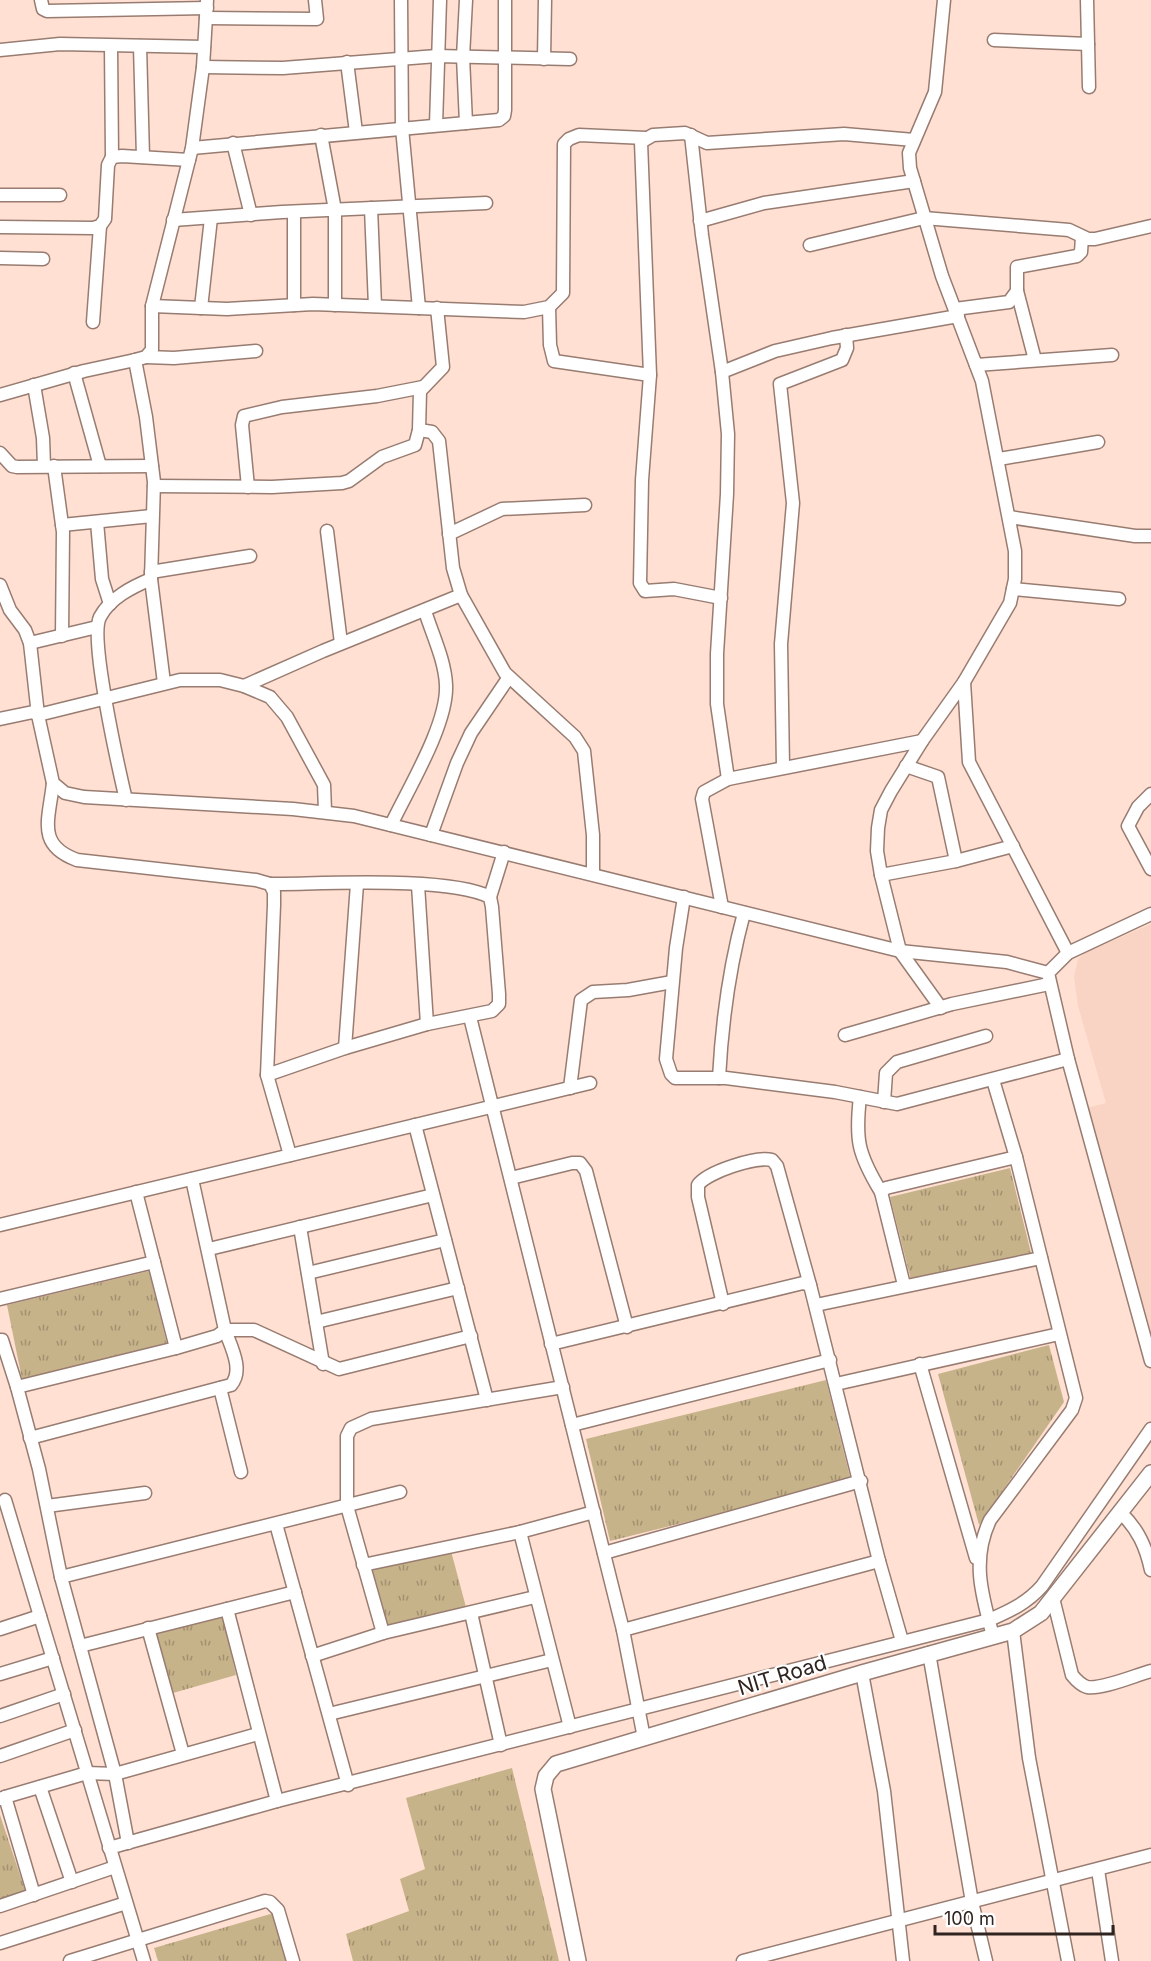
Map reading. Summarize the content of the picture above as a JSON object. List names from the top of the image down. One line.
{"streets":{"main road":["NIT Road"]},"scale_bar":"100 m"}
